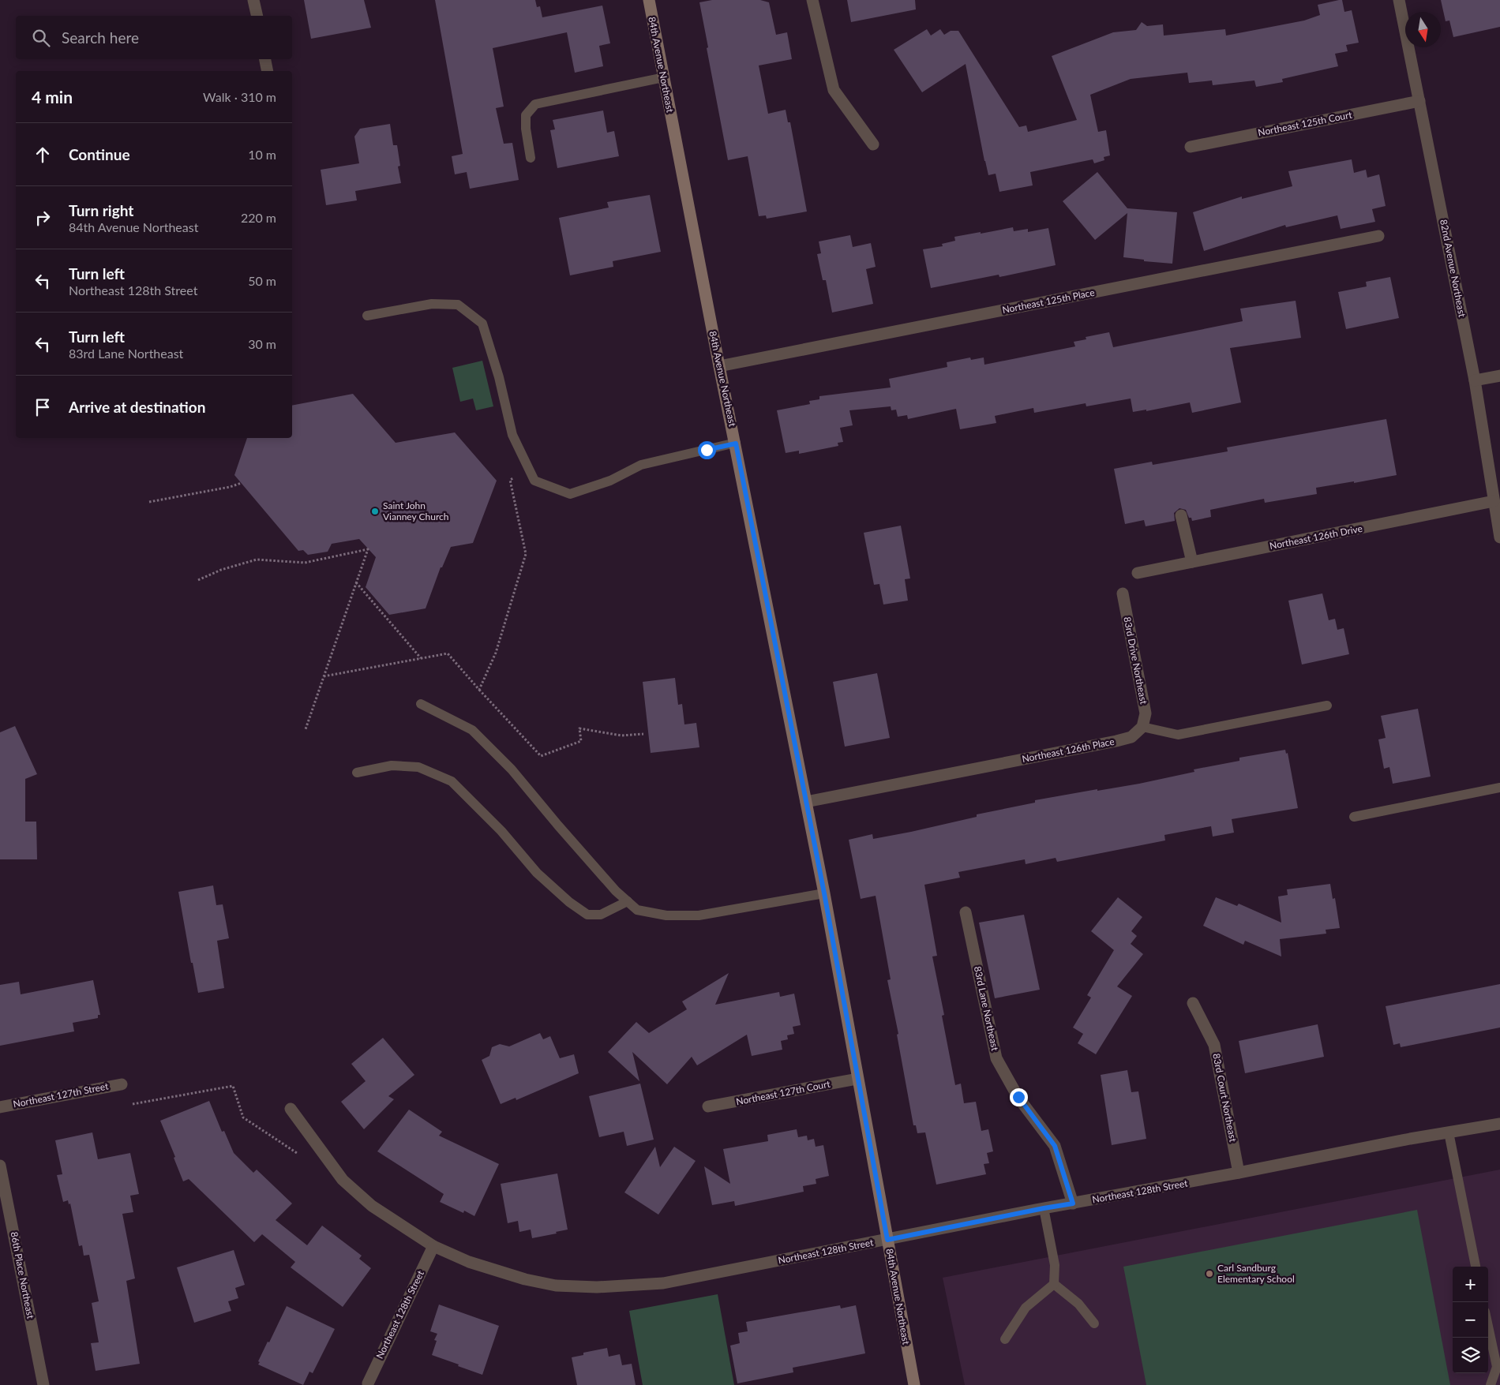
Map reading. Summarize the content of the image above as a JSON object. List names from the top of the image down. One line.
{"streets":{"street":["84th Avenue Northeast","Northeast 125th Court","82nd Avenue Northeast","Northeast 125th Place","Northeast 126th Drive","83rd Drive Northeast","Northeast 126th Place","83rd Lane Northeast","Northeast 127th Court","Northeast 127th Street","83rd Court Northeast","Northeast 128th Street","86th Place Northeast"]},"crossings":[["84th Avenue Northeast","Northeast 125th Place"],["84th Avenue Northeast","Northeast 126th Place"],["84th Avenue Northeast","Northeast 127th Court"],["84th Avenue Northeast","Northeast 128th Street"],["Northeast 125th Court","82nd Avenue Northeast"],["82nd Avenue Northeast","Northeast 126th Drive"],["83rd Drive Northeast","Northeast 126th Place"],["83rd Lane Northeast","Northeast 128th Street"],["83rd Court Northeast","Northeast 128th Street"]],"places":["Saint John Vianney Church","Carl Sandburg Elementary School"],"north":"bottom","page":{"search":"Search here","heading":["4 min","Walk · 310 m"],"list":[["Continue","10 m"],["Turn right","84th Avenue Northeast","220 m"],["Turn left","Northeast 128th Street","50 m"],["Turn left","83rd Lane Northeast","30 m"],"Arrive at destination"],"map_buttons":["+","−"]}}
